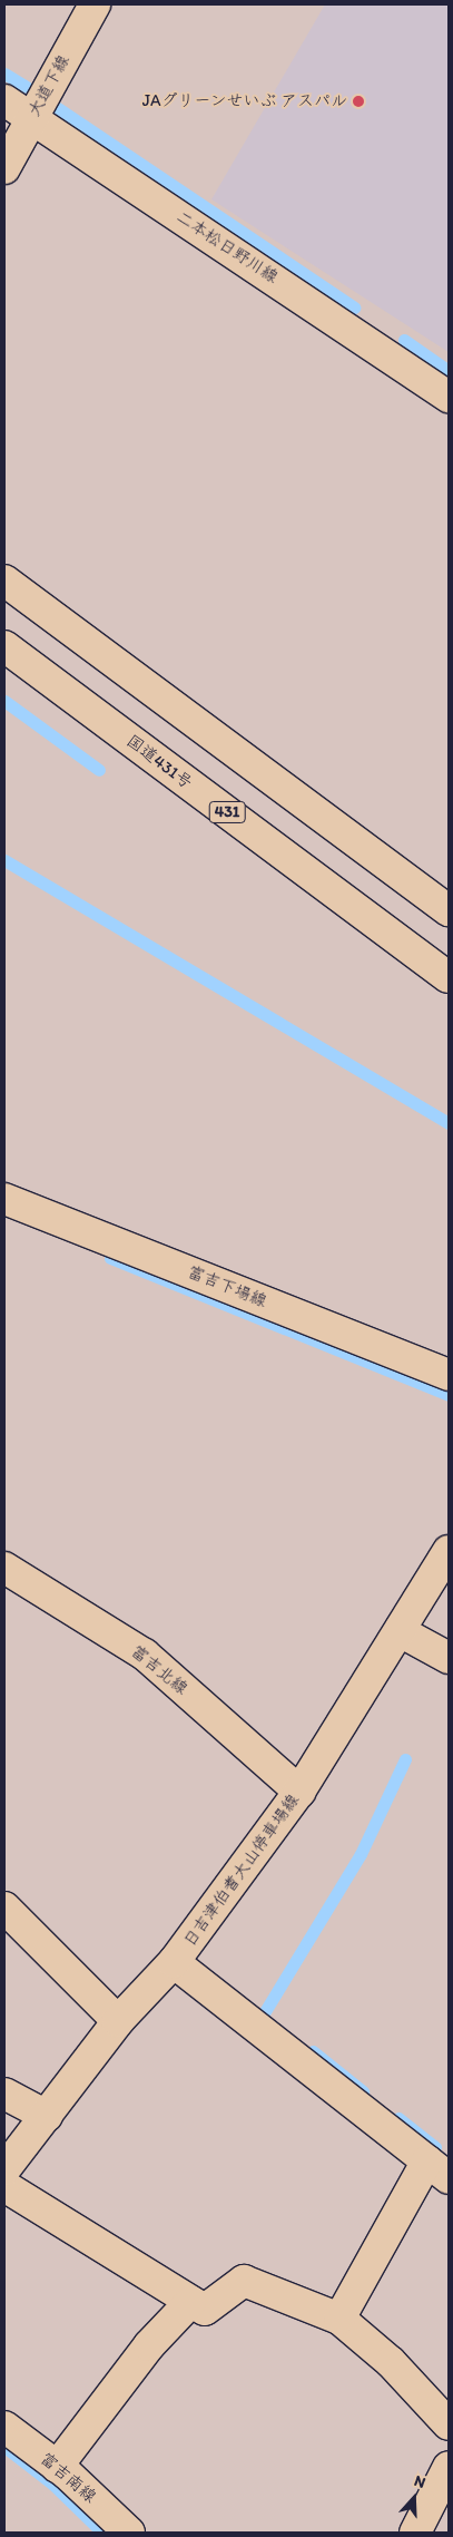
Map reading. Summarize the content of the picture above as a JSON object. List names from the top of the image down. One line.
{"streets":{"main road":["大道下線","二本松日野川線","国道431号","431","富吉下場線","富吉北線","日吉津伯耆大山停車場線","富吉南線"]},"crossings":[["大道下線","二本松日野川線"],["富吉北線","日吉津伯耆大山停車場線"]],"places":["JAグリーンせいぶ アスパル"],"north":"top"}
